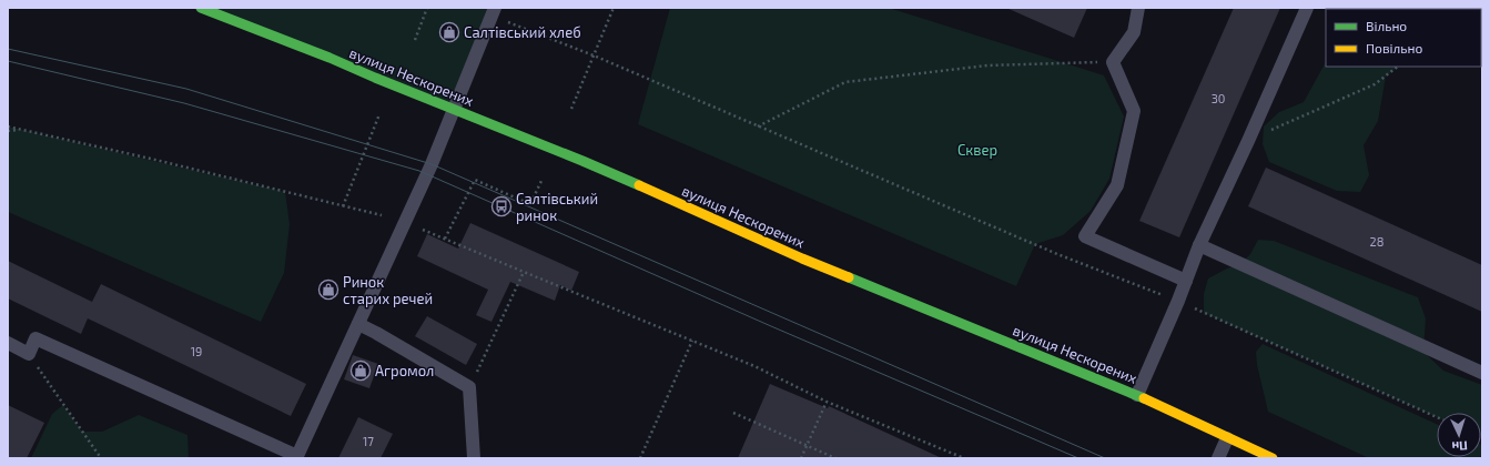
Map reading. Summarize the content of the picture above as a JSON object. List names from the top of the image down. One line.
{"streets":{"main road":["вулиця Нескорених"]},"parks":["Сквер"],"places":{"shop":["Салтівський хлеб","Ринок старих речей","Агромол"],"bus stop":["Салтівський ринок"]},"house_numbers":["30","28","19","17"],"legend":["Вільно","Повільно"],"north":"bottom"}
